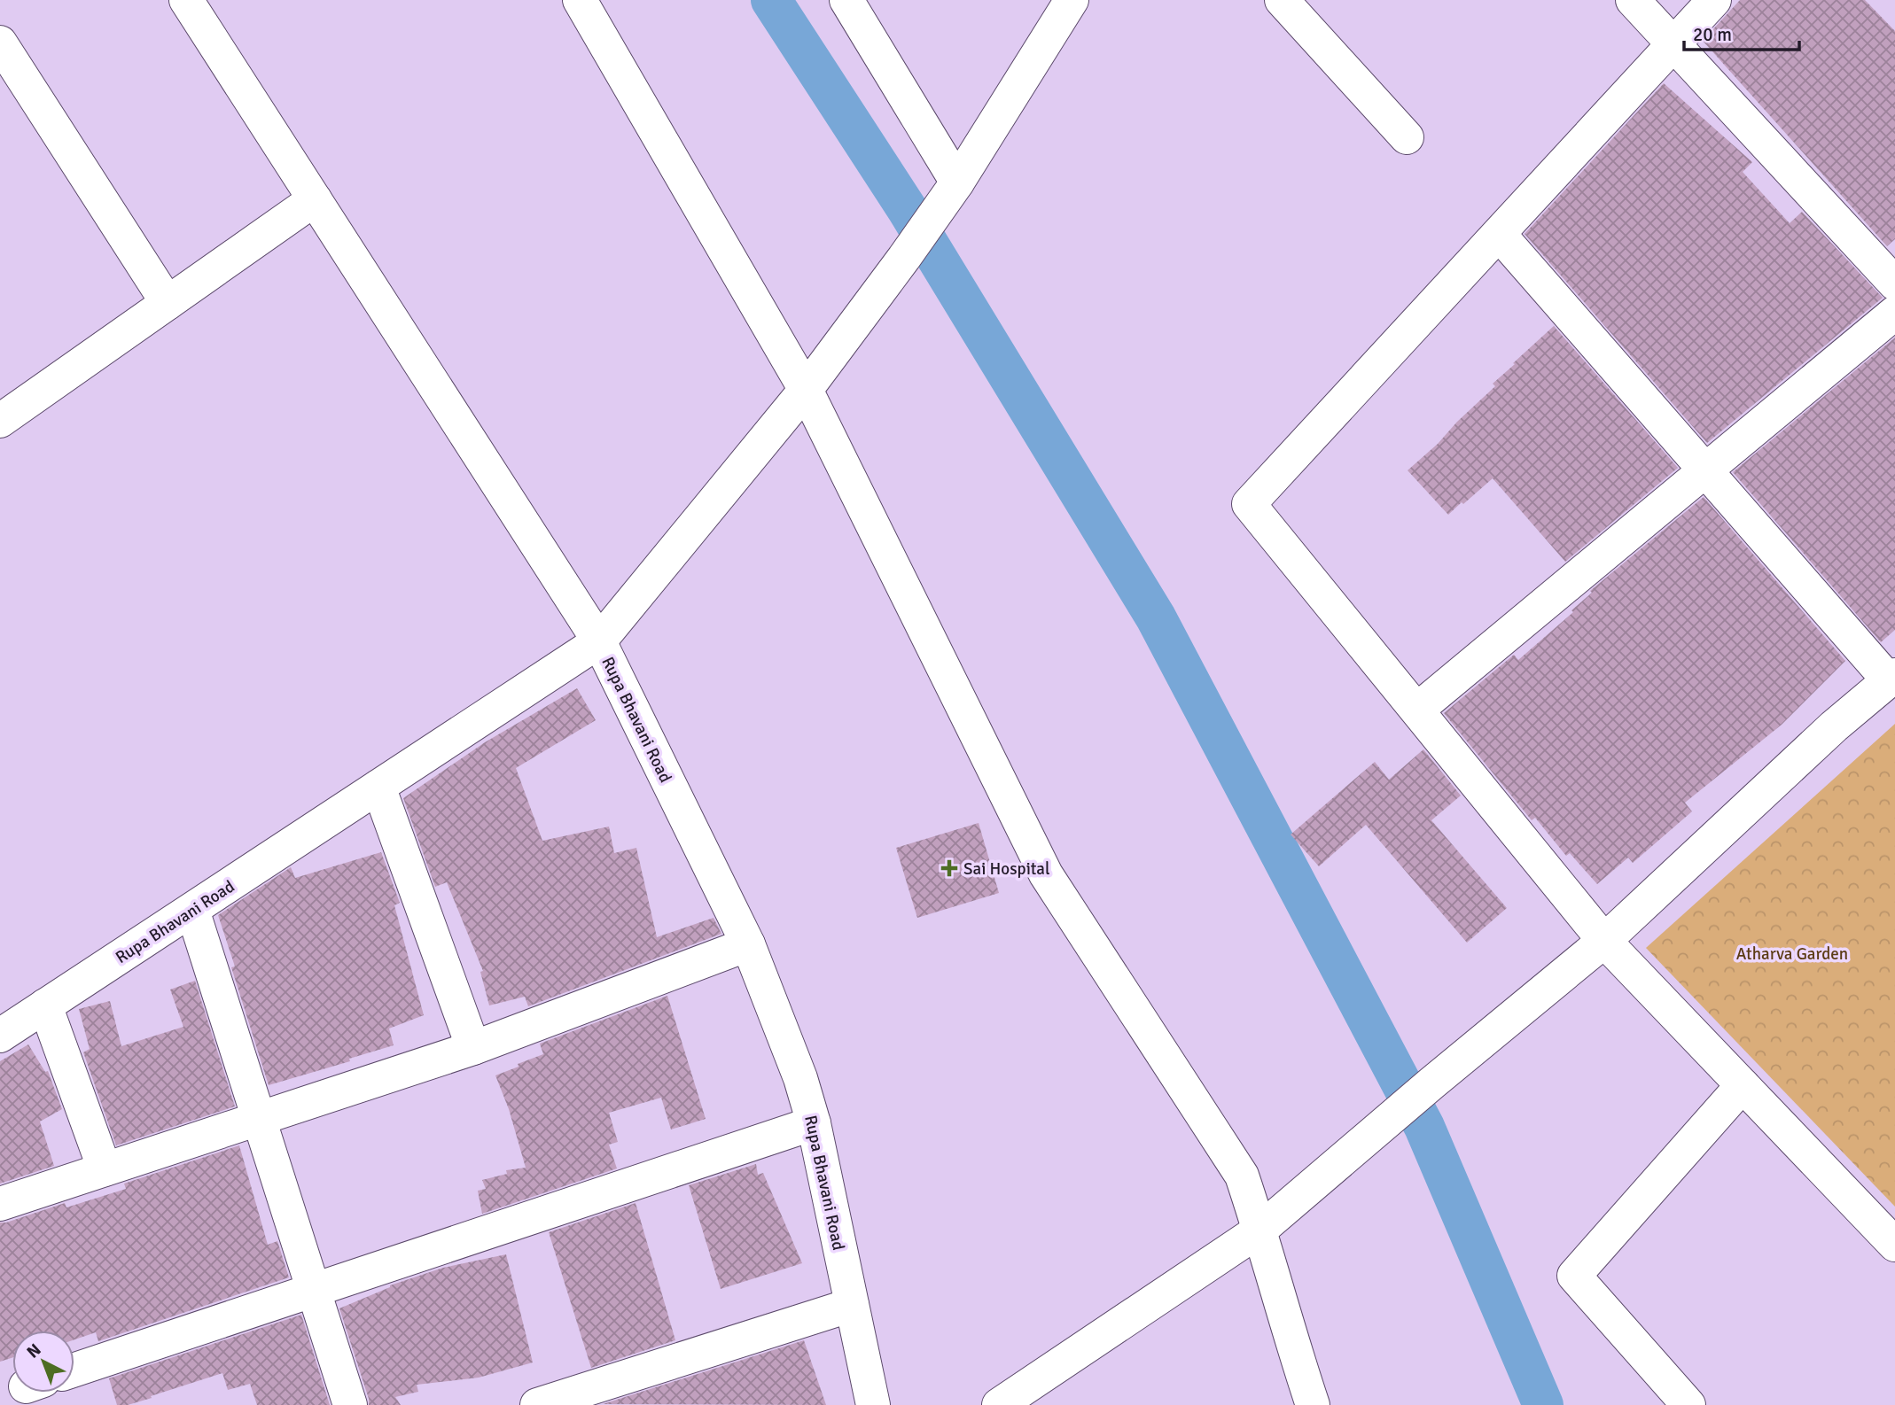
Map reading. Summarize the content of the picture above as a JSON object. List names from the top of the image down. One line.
{"streets":{"street":["Rupa Bhavani Road"]},"parks":["Atharva Garden"],"places":{"health":["Sai Hospital"]},"scale_bar":"20 m","north":"top left"}
